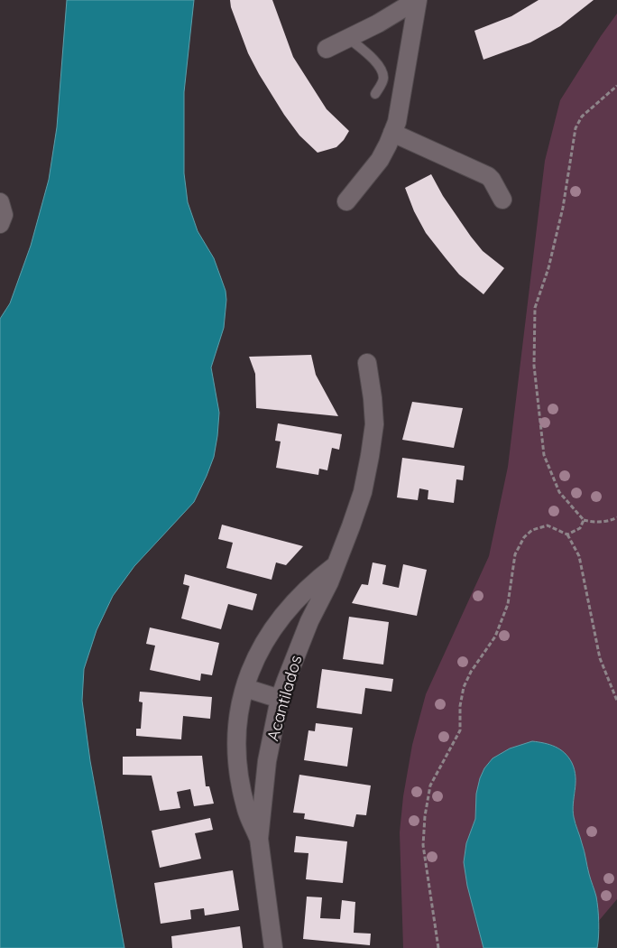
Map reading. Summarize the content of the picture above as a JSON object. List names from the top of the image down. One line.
{"streets":{"street":["Acantilados"]}}
